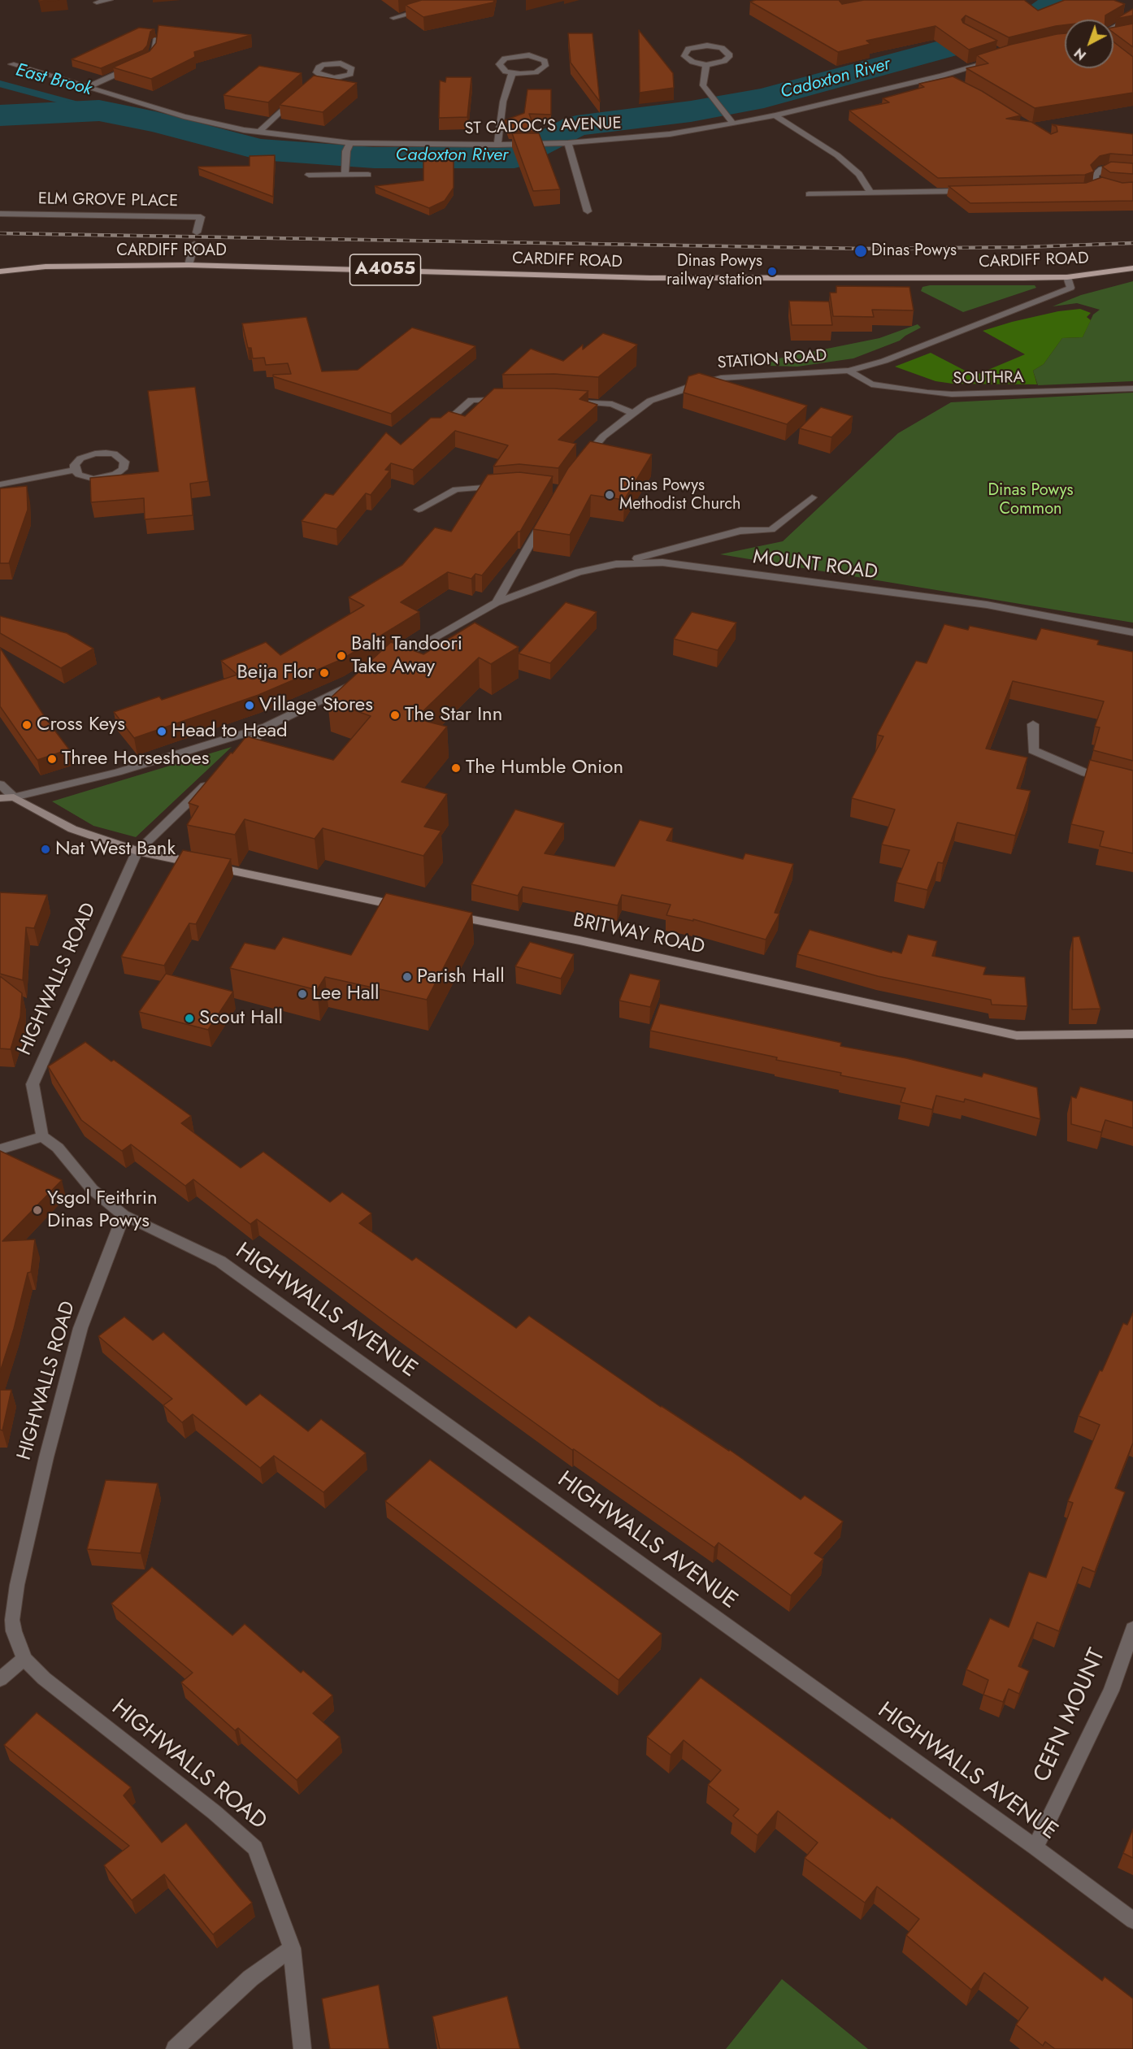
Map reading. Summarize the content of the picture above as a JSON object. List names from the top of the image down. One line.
{"streets":{"main road":["CARDIFF ROAD","A4055"],"street":["ST CADOC'S AVENUE","ELM GROVE PLACE","STATION ROAD","SOUTHRA","MOUNT ROAD","BRITWAY ROAD","HIGHWALLS ROAD","HIGHWALLS AVENUE","CEFN MOUNT"]},"crossings":[["CARDIFF ROAD","STATION ROAD"],["STATION ROAD","SOUTHRA"],["HIGHWALLS ROAD","HIGHWALLS AVENUE"],["HIGHWALLS AVENUE","CEFN MOUNT"]],"water":["Cadoxton River","East Brook"],"parks":["Dinas Powys Common"],"places":["Dinas Powys","Dinas Powys railway station","Dinas Powys Methodist Church","Balti Tandoori Take Away","Beija Flor","Village Stores","The Star Inn","Cross Keys","Head to Head","Three Horseshoes","The Humble Onion","Nat West Bank","Parish Hall","Lee Hall","Scout Hall","Ysgol Feithrin Dinas Powys"],"north":"bottom left"}
